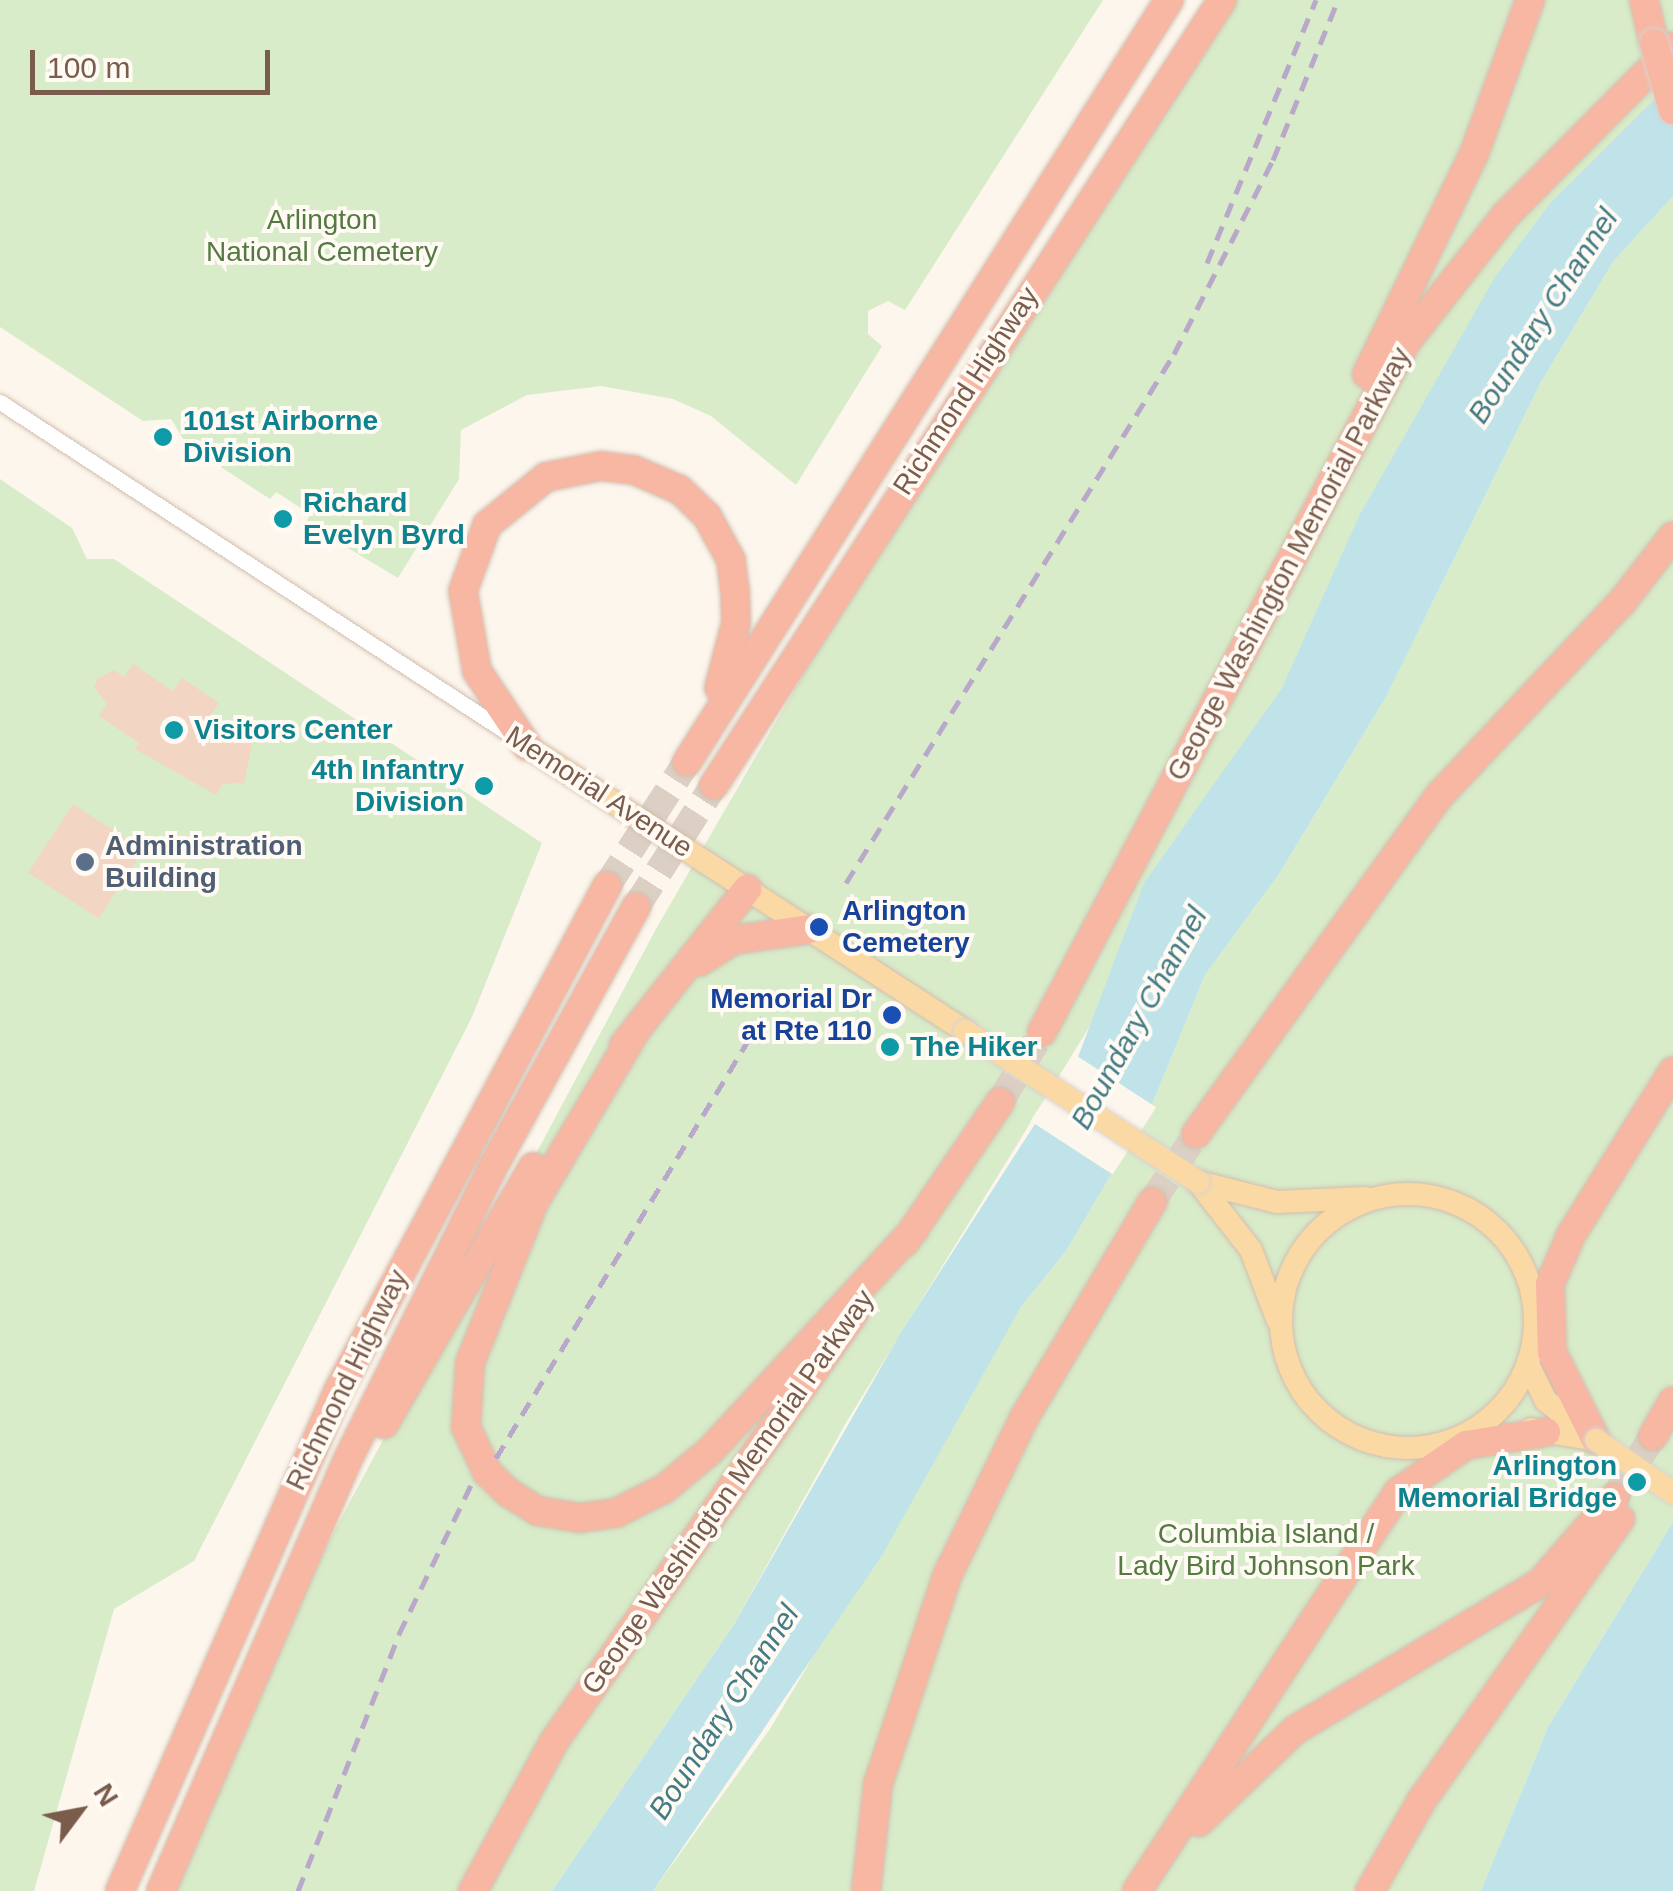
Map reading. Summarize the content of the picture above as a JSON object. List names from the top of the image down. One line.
{"streets":{"highway":["Richmond Highway","George Washington Memorial Parkway"],"main road":["Memorial Avenue"]},"crossings":[["Richmond Highway","Memorial Avenue"]],"water":["Boundary Channel"],"parks":["Arlington National Cemetery","Columbia Island / Lady Bird Johnson Park"],"places":["101st Airborne Division","Richard Evelyn Byrd","Visitors Center","4th Infantry Division","Administration Building","Arlington Cemetery","Memorial Dr at Rte 110","The Hiker","Arlington Memorial Bridge"],"scale_bar":"100 m","north":"top right"}
